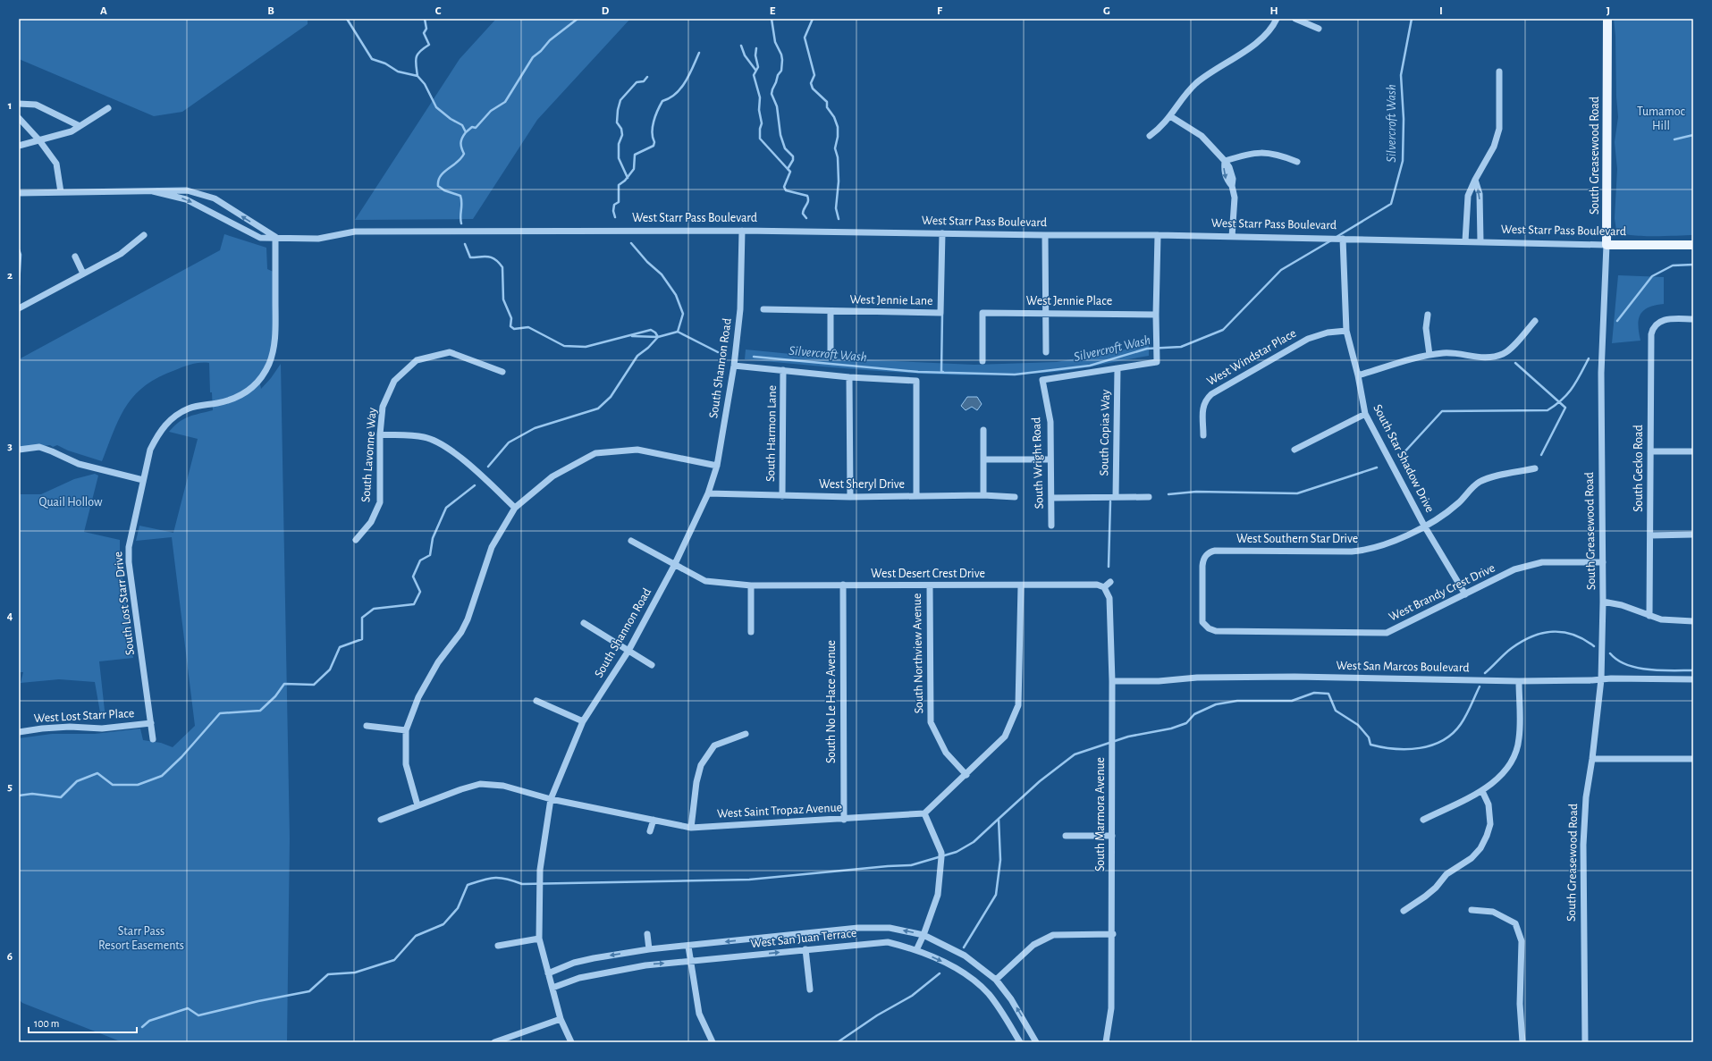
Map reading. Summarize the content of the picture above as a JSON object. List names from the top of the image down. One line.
{"streets":{"main road":["South Greasewood Road","West Starr Pass Boulevard"],"street":["West Jennie Lane","West Jennie Place","West Windstar Place","South Shannon Road","South Copias Way","South Harmon Lane","South Lavonne Way","South Star Shadow Drive","South Wright Road","South Gecko Road","West Sheryl Drive","West Southern Star Drive","West Desert Crest Drive","West Brandy Crest Drive","South Lost Starr Drive","South Northview Avenue","West San Marcos Boulevard","South No Le Hace Avenue","West Lost Starr Place","West Saint Tropaz Avenue","South Marmora Avenue","West San Juan Terrace"]},"crossings":[["South Greasewood Road","West Starr Pass Boulevard"],["South Greasewood Road","West Brandy Crest Drive"],["South Greasewood Road","West San Marcos Boulevard"],["West Starr Pass Boulevard","West Jennie Lane"],["West Starr Pass Boulevard","South Shannon Road"],["West Starr Pass Boulevard","South Star Shadow Drive"],["West Starr Pass Boulevard","South Lost Starr Drive"],["West Windstar Place","South Star Shadow Drive"],["South Shannon Road","West Sheryl Drive"],["South Shannon Road","West Desert Crest Drive"],["South Shannon Road","West Saint Tropaz Avenue"],["South Shannon Road","West San Juan Terrace"],["South Copias Way","South Wright Road"],["South Harmon Lane","West Sheryl Drive"],["South Star Shadow Drive","West Southern Star Drive"],["South Star Shadow Drive","West Brandy Crest Drive"],["West Southern Star Drive","West Brandy Crest Drive"],["West Desert Crest Drive","South Northview Avenue"],["West Desert Crest Drive","South No Le Hace Avenue"],["West Desert Crest Drive","South Marmora Avenue"],["South Lost Starr Drive","West Lost Starr Place"],["West San Marcos Boulevard","South Marmora Avenue"],["South No Le Hace Avenue","West Saint Tropaz Avenue"]],"water":["Silvercroft Wash"],"parks":["Tumamoc Hill","Quail Hollow","Starr Pass Resort Easements"],"scale_bar":"100 m","grid":{"columns":["A","B","C","D","E","F","G","H","I","J"],"rows":["1","2","3","4","5","6"]}}
